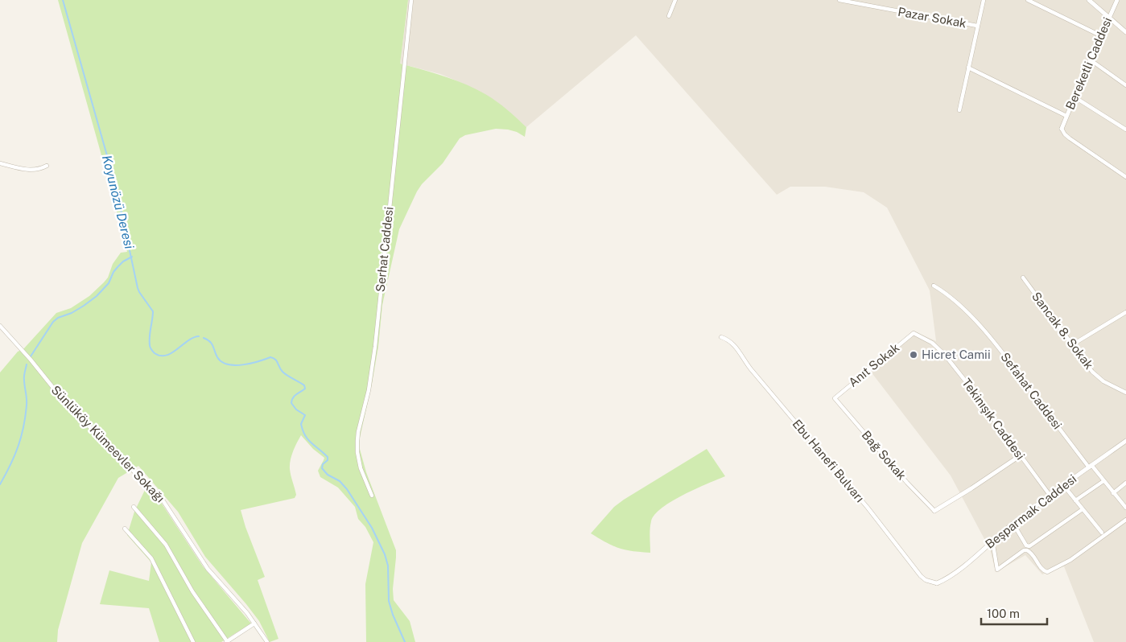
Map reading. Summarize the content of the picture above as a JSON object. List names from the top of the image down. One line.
{"streets":{"street":["Pazar Sokak","Bereketli Caddesi","Serhat Caddesi","Sancak 8. Sokak","Anıt Sokak","Sefahat Caddesi","Tekinışık Caddesi","Sünlüköy Kümeevler Sokağı","Bağ Sokak","Ebu Hanefi Bulvarı","Beşparmak Caddesi"]},"crossings":[["Anıt Sokak","Tekinışık Caddesi"],["Anıt Sokak","Bağ Sokak"],["Sefahat Caddesi","Beşparmak Caddesi"],["Tekinışık Caddesi","Beşparmak Caddesi"],["Ebu Hanefi Bulvarı","Beşparmak Caddesi"]],"water":["Koyunözü Deresi"],"places":["Hicret Camii"],"scale_bar":"100 m"}
